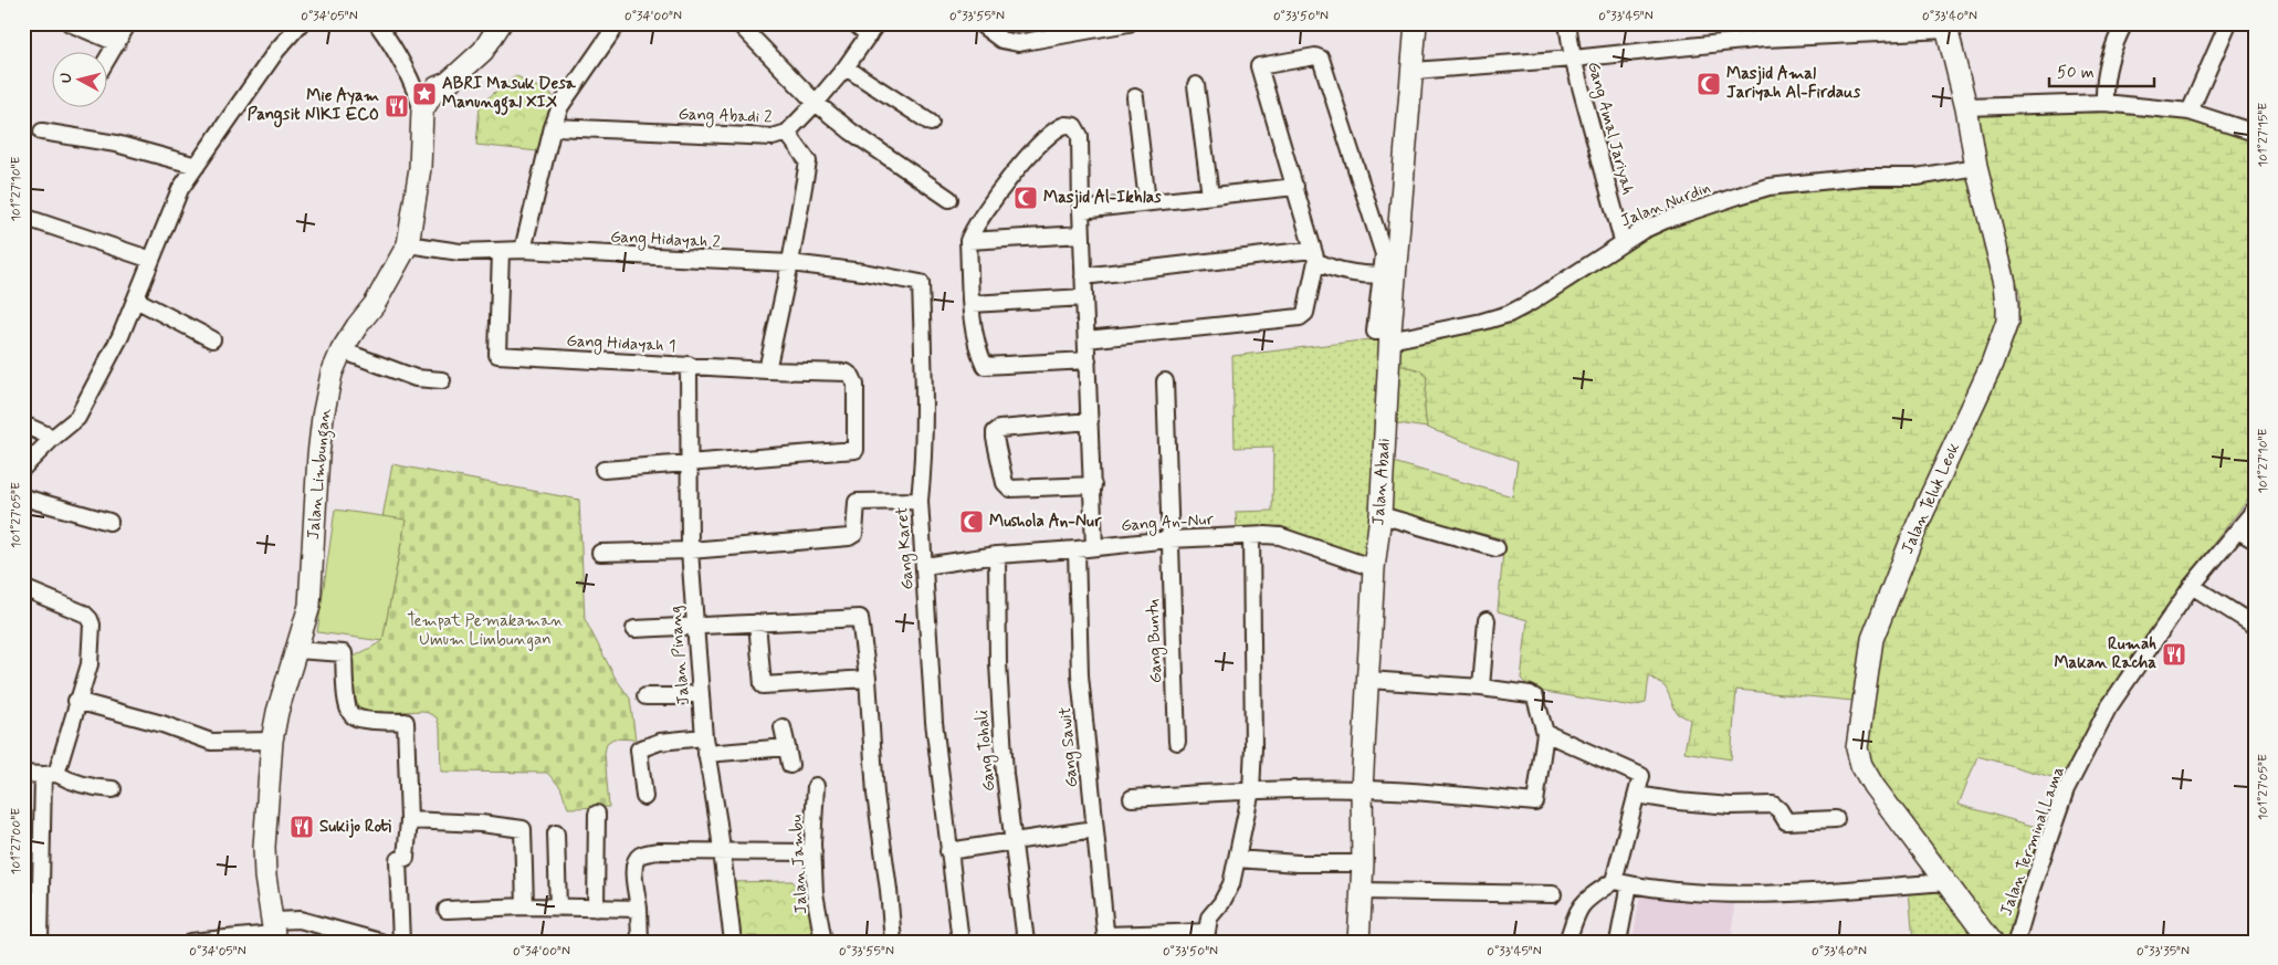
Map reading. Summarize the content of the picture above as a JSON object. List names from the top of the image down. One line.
{"streets":{"street":["Gang Abadi 2","Gang Amal Jariyah","Jalan Nurdin","Gang Hidayah 2","Gang Hidayah 1","Jalan Limbungan","Jalan Abadi","Jalan Teluk Leok","Gang An-Nur","Gang Karet","Gang Buntu","Jalan Pinang","Gang Sawit","Gang Tohali","Jalan Terminal Lama","Jalan Jambu"]},"crossings":[["Gang Amal Jariyah","Jalan Nurdin"],["Jalan Nurdin","Jalan Abadi"],["Jalan Nurdin","Jalan Teluk Leok"],["Gang Hidayah 2","Gang Hidayah 1"],["Gang Hidayah 2","Jalan Limbungan"],["Gang Hidayah 2","Gang Karet"],["Gang Hidayah 1","Jalan Pinang"],["Jalan Abadi","Gang An-Nur"],["Gang An-Nur","Gang Karet"],["Gang An-Nur","Gang Buntu"],["Gang An-Nur","Gang Sawit"],["Gang An-Nur","Gang Tohali"]],"parks":["Tempat Pemakaman Umum Limbungan"],"places":{"mosque":["Masjid Amal Jariyah Al-Firdaus","Masjid Al-Ikhlas","Mushola An-Nur"],"place":["ABRI Masuk Desa Manunggal XIX"],"restaurant":["Mie Ayam Pangsit NIKI ECO","Rumah Makan Racha","Sukijo Roti"]},"scale_bar":"50 m","north":"left","coordinates":["0°34'05\"N","0°34'00\"N","0°33'55\"N","0°33'50\"N","0°33'45\"N","0°33'40\"N","101°27'15\"E","101°27'10\"E","101°27'05\"E","101°27'00\"E","0°33'35\"N"]}
